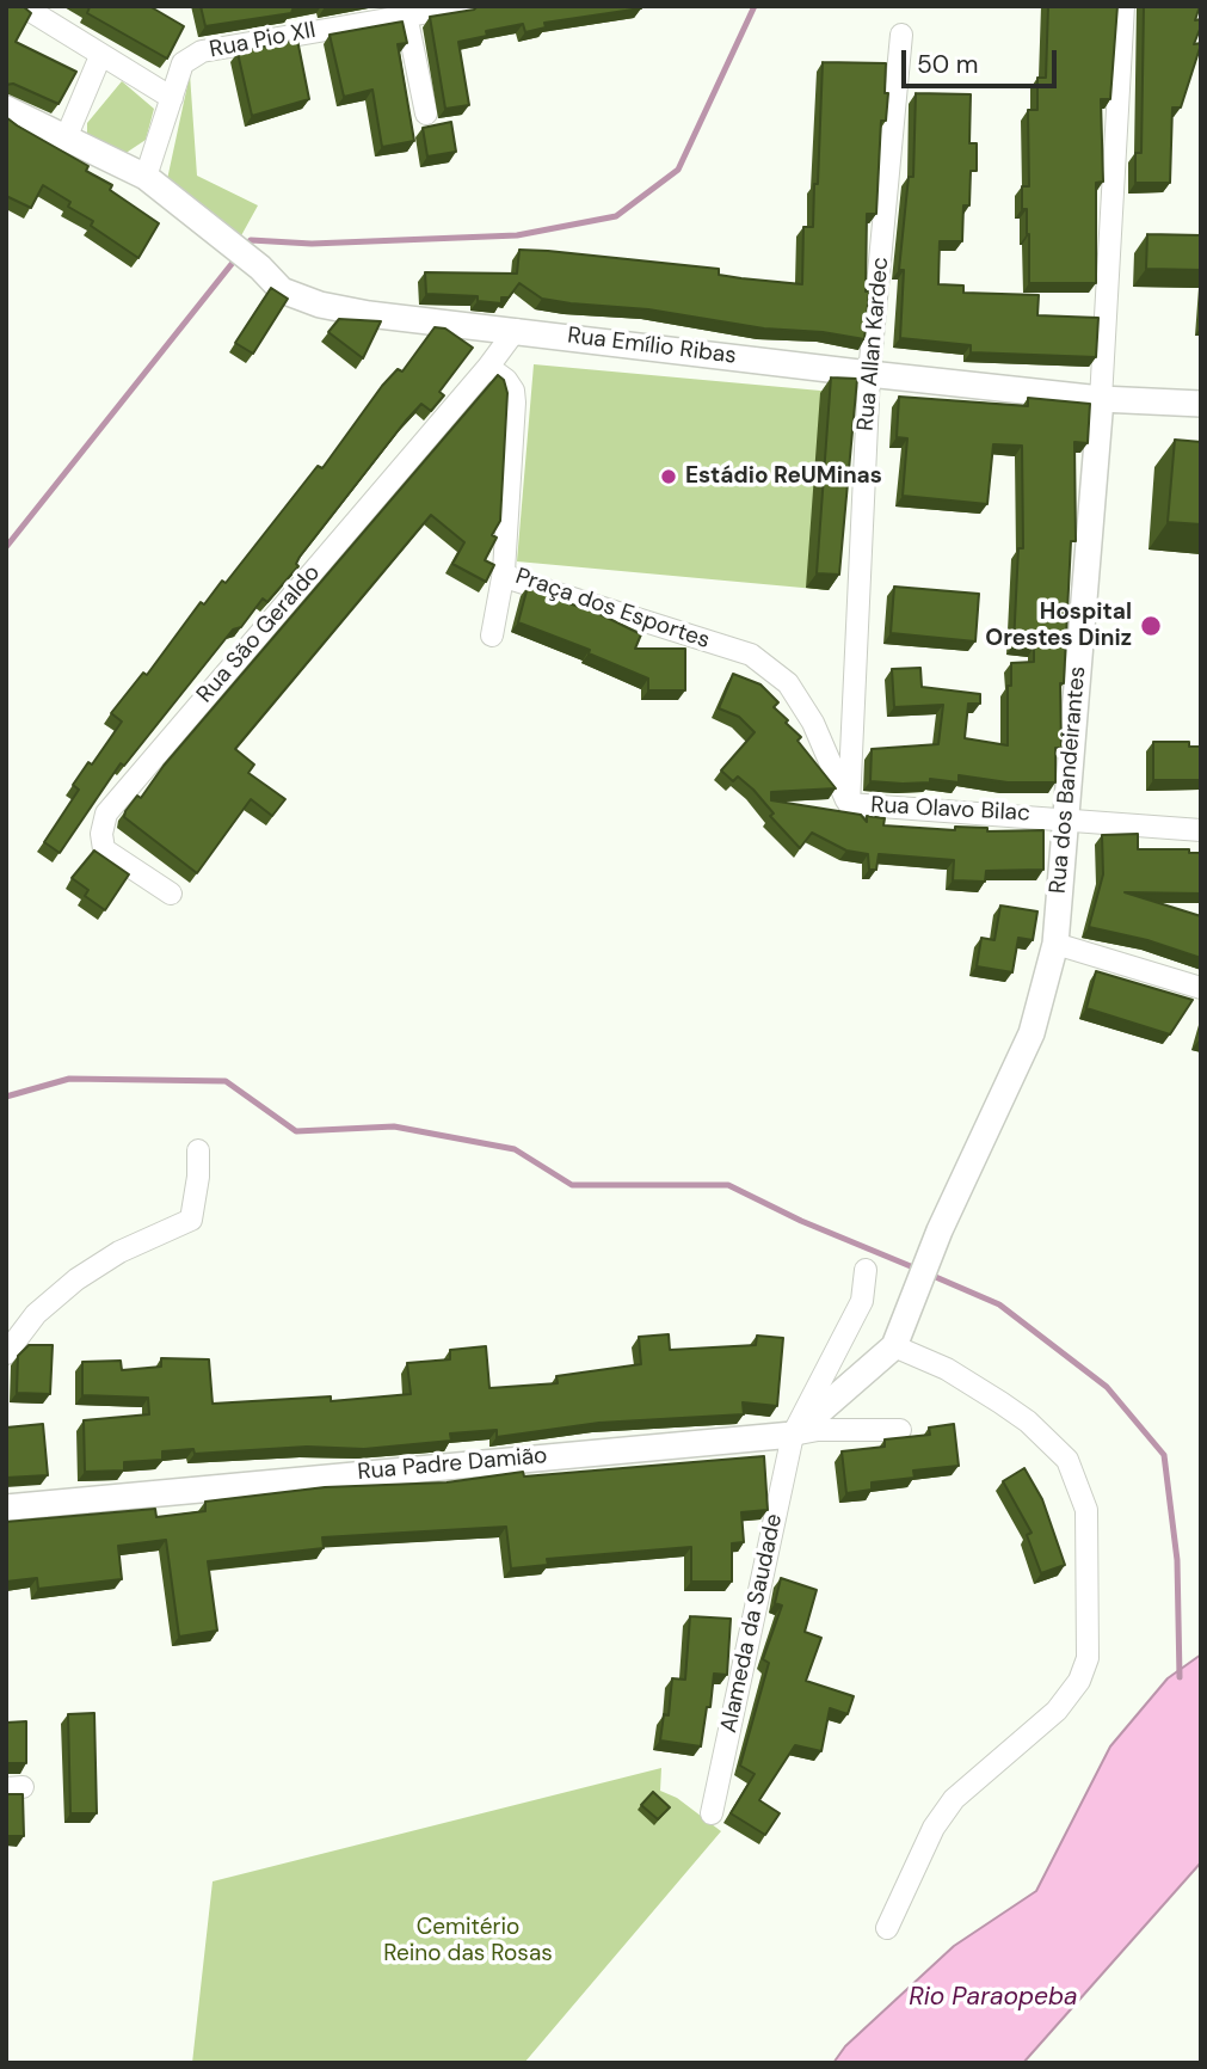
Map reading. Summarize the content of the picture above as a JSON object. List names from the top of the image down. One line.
{"streets":{"street":["Rua Pio XII","Rua Allan Kardec","Rua Emílio Ribas","Praça dos Esportes","Rua São Geraldo","Rua dos Bandeirantes","Rua Olavo Bilac","Rua Padre Damião","Alameda da Saudade"]},"crossings":[["Rua Pio XII","Rua Emílio Ribas"],["Rua Allan Kardec","Rua Emílio Ribas"],["Rua Allan Kardec","Praça dos Esportes"],["Rua Allan Kardec","Rua Olavo Bilac"],["Rua Emílio Ribas","Rua dos Bandeirantes"],["Praça dos Esportes","Rua São Geraldo"],["Praça dos Esportes","Rua Olavo Bilac"],["Rua dos Bandeirantes","Rua Olavo Bilac"],["Rua Padre Damião","Alameda da Saudade"]],"water":["Rio Paraopeba"],"parks":["Cemitério Reino das Rosas"],"places":["Estádio ReUMinas","Hospital Orestes Diniz"],"scale_bar":"50 m"}
